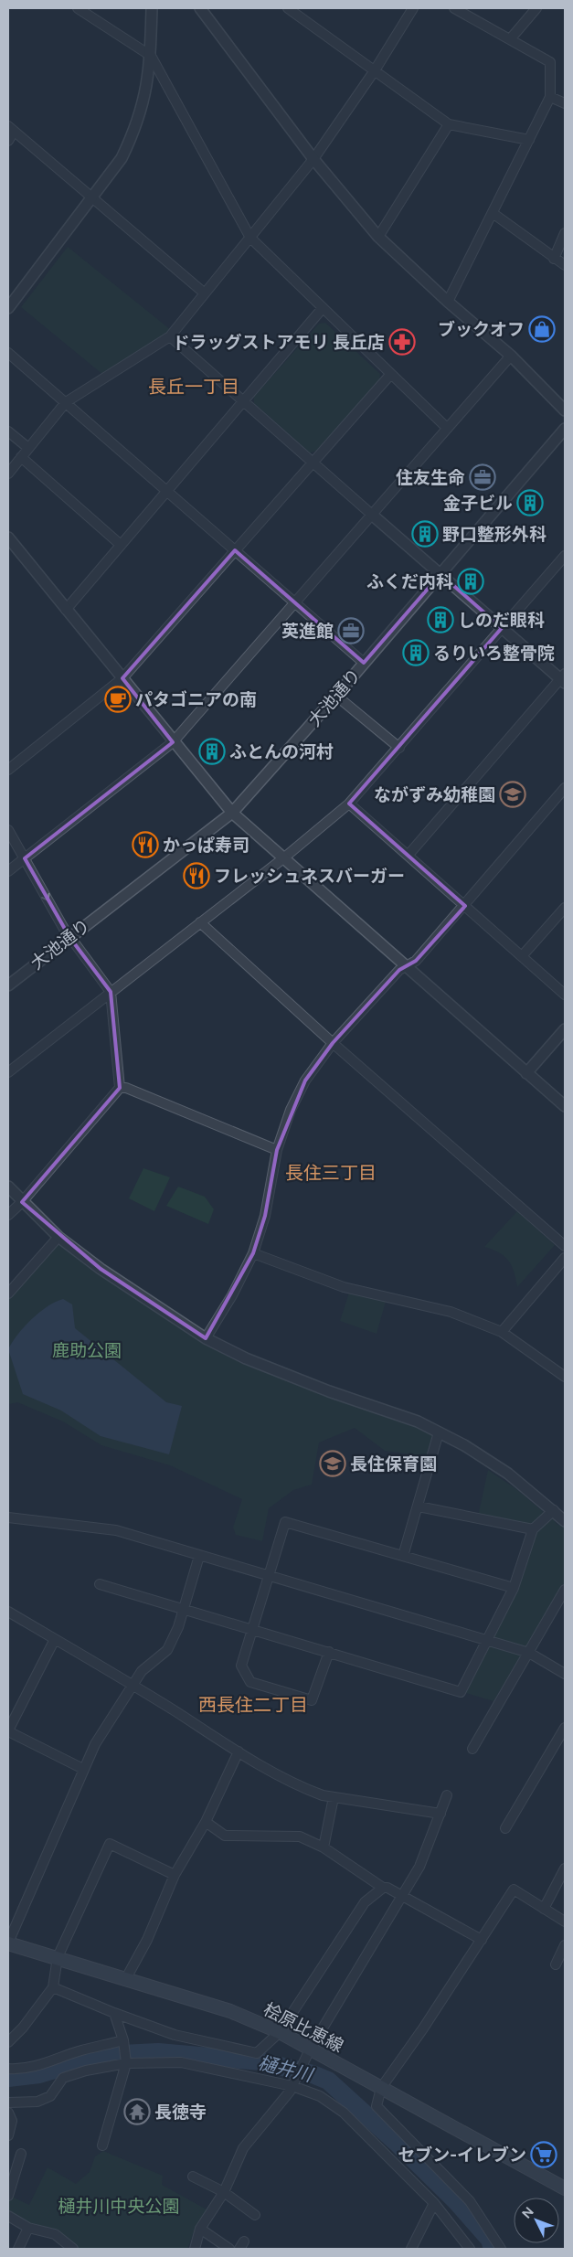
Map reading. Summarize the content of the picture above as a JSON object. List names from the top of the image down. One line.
{"streets":{"main road":["桧原比恵線"],"street":["大池通り"]},"districts":["長丘一丁目","長住三丁目","西長住二丁目"],"water":["樋井川"],"parks":["鹿助公園","樋井川中央公園"],"places":{"shop":["ブックオフ"],"pharmacy":["ドラッグストアモリ 長丘店"],"office":["住友生命","英進館"],"building":["金子ビル","野口整形外科","ふくだ内科","しのだ眼科","るりいろ整骨院","ふとんの河村"],"cafe":["パタゴニアの南"],"school or university":["ながずみ幼稚園","長住保育園"],"restaurant":["かっぱ寿司","フレッシュネスバーガー"],"temple":["長徳寺"],"supermarket":["セブン-イレブン"]},"north":"top left"}
